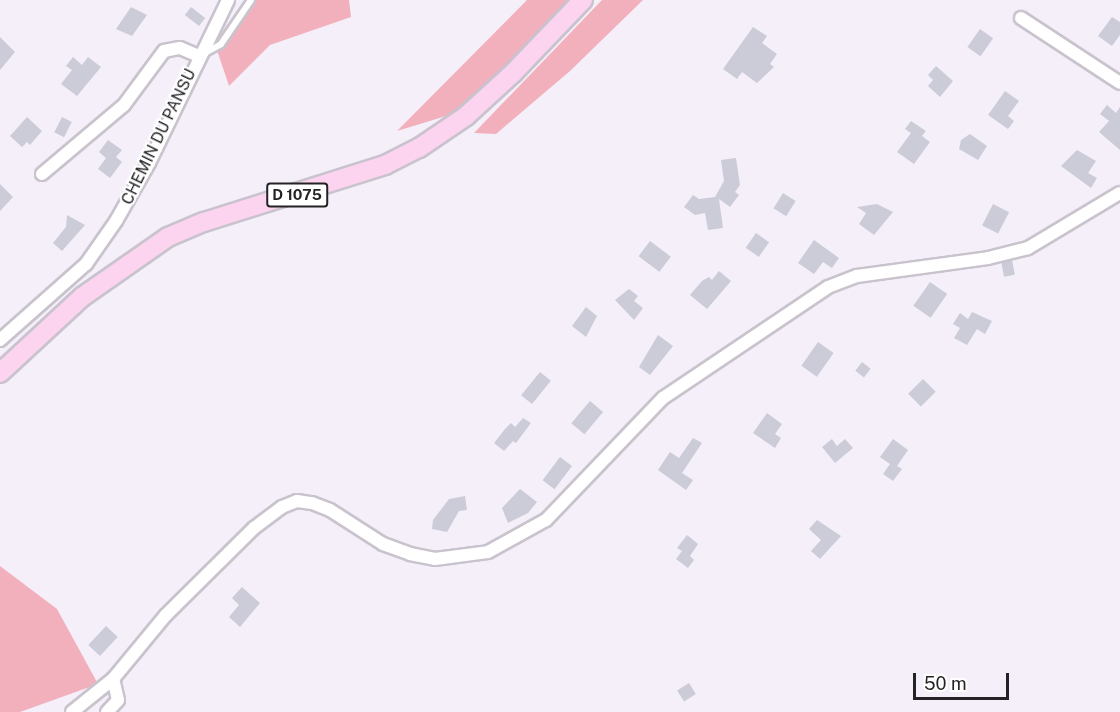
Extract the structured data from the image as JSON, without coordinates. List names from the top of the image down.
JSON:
{
  "streets": {
    "main road": ["D 1075"],
    "street": ["CHEMIN DU PANSU"]
  },
  "scale_bar": "50 m"
}
